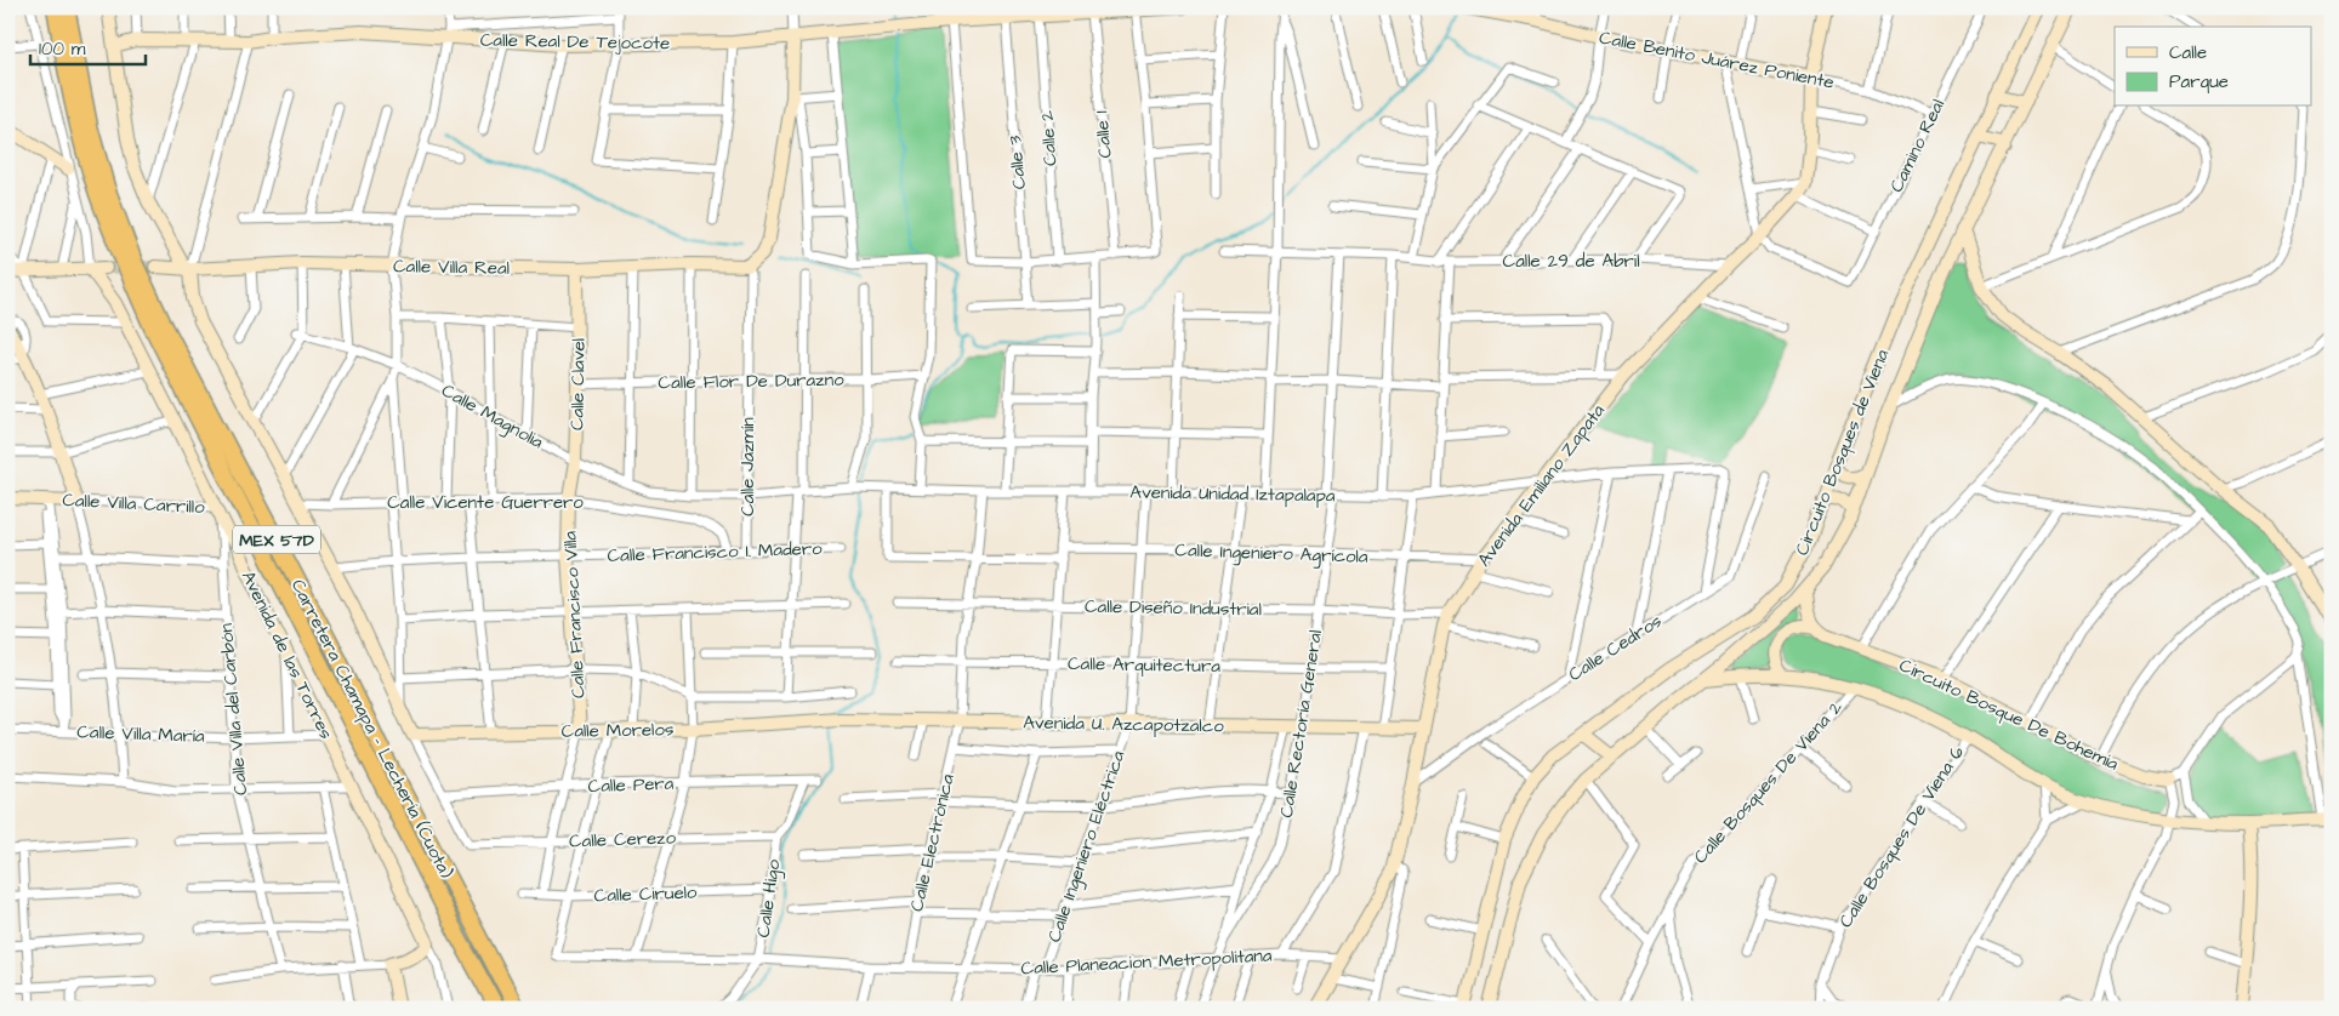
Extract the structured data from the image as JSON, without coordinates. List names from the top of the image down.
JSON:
{
  "streets": {
    "highway": ["MEX 57D", "Carretera Chamapa - Lechería (Cuota)"],
    "street": [
      "Calle Real De Tejocote",
      "Calle Benito Juárez Poniente",
      "Calle 1",
      "Calle 2",
      "Camino Real",
      "Calle 3",
      "Calle 29 de Abril",
      "Calle Villa Real",
      "Calle Flor De Durazno",
      "Calle Clavel",
      "Calle Magnolia",
      "Circuito Bosques de Viena",
      "Calle Jazmín",
      "Avenida Emiliano Zapata",
      "Avenida Unidad Iztapalapa",
      "Calle Vicente Guerrero",
      "Calle Villa Carrillo",
      "Calle Francisco I. Madero",
      "Calle Ingeniero Agrícola",
      "Calle Diseño Industrial",
      "Calle Francisco Villa",
      "Calle Cedros",
      "Avenida de las Torres",
      "Calle Arquitectura",
      "Calle Villa del Carbón",
      "Circuito Bosque De Bohemia",
      "Avenida U. Azcapotzalco",
      "Calle Rectoría General",
      "Calle Morelos",
      "Calle Villa María",
      "Calle Bosques De Viena 2",
      "Calle Pera",
      "Calle Bosques De Viena 6",
      "Calle Cerezo",
      "Calle Electrónica",
      "Calle Ingeniero Eléctrica",
      "Calle Ciruelo",
      "Calle Higo",
      "Calle Planeacion Metropolitana"
    ]
  },
  "crossings": [
    ["Calle Real De Tejocote", "Calle 1"],
    ["Calle Real De Tejocote", "Calle 2"],
    ["Calle Real De Tejocote", "Calle 3"],
    ["Calle Benito Juárez Poniente", "Camino Real"],
    ["Calle Benito Juárez Poniente", "Avenida Emiliano Zapata"],
    ["Camino Real", "Avenida Emiliano Zapata"],
    ["Calle 29 de Abril", "Avenida Emiliano Zapata"],
    ["Calle 29 de Abril", "Calle Rectoría General"],
    ["Calle Villa Real", "Calle Clavel"],
    ["Calle Villa Real", "Calle Jazmín"],
    ["Calle Flor De Durazno", "Calle Clavel"],
    ["Calle Flor De Durazno", "Calle Jazmín"],
    ["Calle Clavel", "Calle Magnolia"],
    ["Calle Clavel", "Calle Vicente Guerrero"],
    ["Calle Clavel", "Calle Francisco Villa"],
    ["Calle Jazmín", "Calle Francisco I. Madero"],
    ["Avenida Emiliano Zapata", "Avenida Unidad Iztapalapa"],
    ["Avenida Emiliano Zapata", "Calle Ingeniero Agrícola"],
    ["Avenida Emiliano Zapata", "Calle Diseño Industrial"],
    ["Avenida Emiliano Zapata", "Calle Cedros"],
    ["Avenida Emiliano Zapata", "Avenida U. Azcapotzalco"],
    ["Avenida Emiliano Zapata", "Calle Planeacion Metropolitana"],
    ["Avenida Unidad Iztapalapa", "Calle Cedros"],
    ["Avenida Unidad Iztapalapa", "Calle Rectoría General"],
    ["Avenida Unidad Iztapalapa", "Calle Electrónica"],
    ["Avenida Unidad Iztapalapa", "Calle Ingeniero Eléctrica"],
    ["Calle Vicente Guerrero", "Calle Francisco I. Madero"],
    ["Calle Vicente Guerrero", "Calle Francisco Villa"],
    ["Calle Villa Carrillo", "Avenida de las Torres"],
    ["Calle Villa Carrillo", "Calle Villa del Carbón"],
    ["Calle Francisco I. Madero", "Calle Francisco Villa"],
    ["Calle Ingeniero Agrícola", "Calle Rectoría General"],
    ["Calle Ingeniero Agrícola", "Calle Ingeniero Eléctrica"],
    ["Calle Diseño Industrial", "Calle Rectoría General"],
    ["Calle Diseño Industrial", "Calle Electrónica"],
    ["Calle Diseño Industrial", "Calle Ingeniero Eléctrica"],
    ["Calle Francisco Villa", "Calle Morelos"],
    ["Avenida de las Torres", "Calle Villa del Carbón"],
    ["Avenida de las Torres", "Calle Villa María"],
    ["Calle Arquitectura", "Calle Rectoría General"],
    ["Calle Arquitectura", "Calle Electrónica"],
    ["Calle Arquitectura", "Calle Ingeniero Eléctrica"],
    ["Calle Villa del Carbón", "Calle Villa María"],
    ["Avenida U. Azcapotzalco", "Calle Rectoría General"],
    ["Avenida U. Azcapotzalco", "Calle Morelos"],
    ["Avenida U. Azcapotzalco", "Calle Electrónica"],
    ["Avenida U. Azcapotzalco", "Calle Ingeniero Eléctrica"],
    ["Calle Pera", "Calle Cerezo"],
    ["Calle Pera", "Calle Higo"],
    ["Calle Cerezo", "Calle Higo"],
    ["Calle Electrónica", "Calle Planeacion Metropolitana"],
    ["Calle Ingeniero Eléctrica", "Calle Planeacion Metropolitana"],
    ["Calle Ciruelo", "Calle Higo"],
    ["Calle Ciruelo", "Calle Planeacion Metropolitana"],
    ["Calle Higo", "Calle Planeacion Metropolitana"]
  ],
  "legend": ["Calle", "Parque"],
  "scale_bar": "100 m"
}
